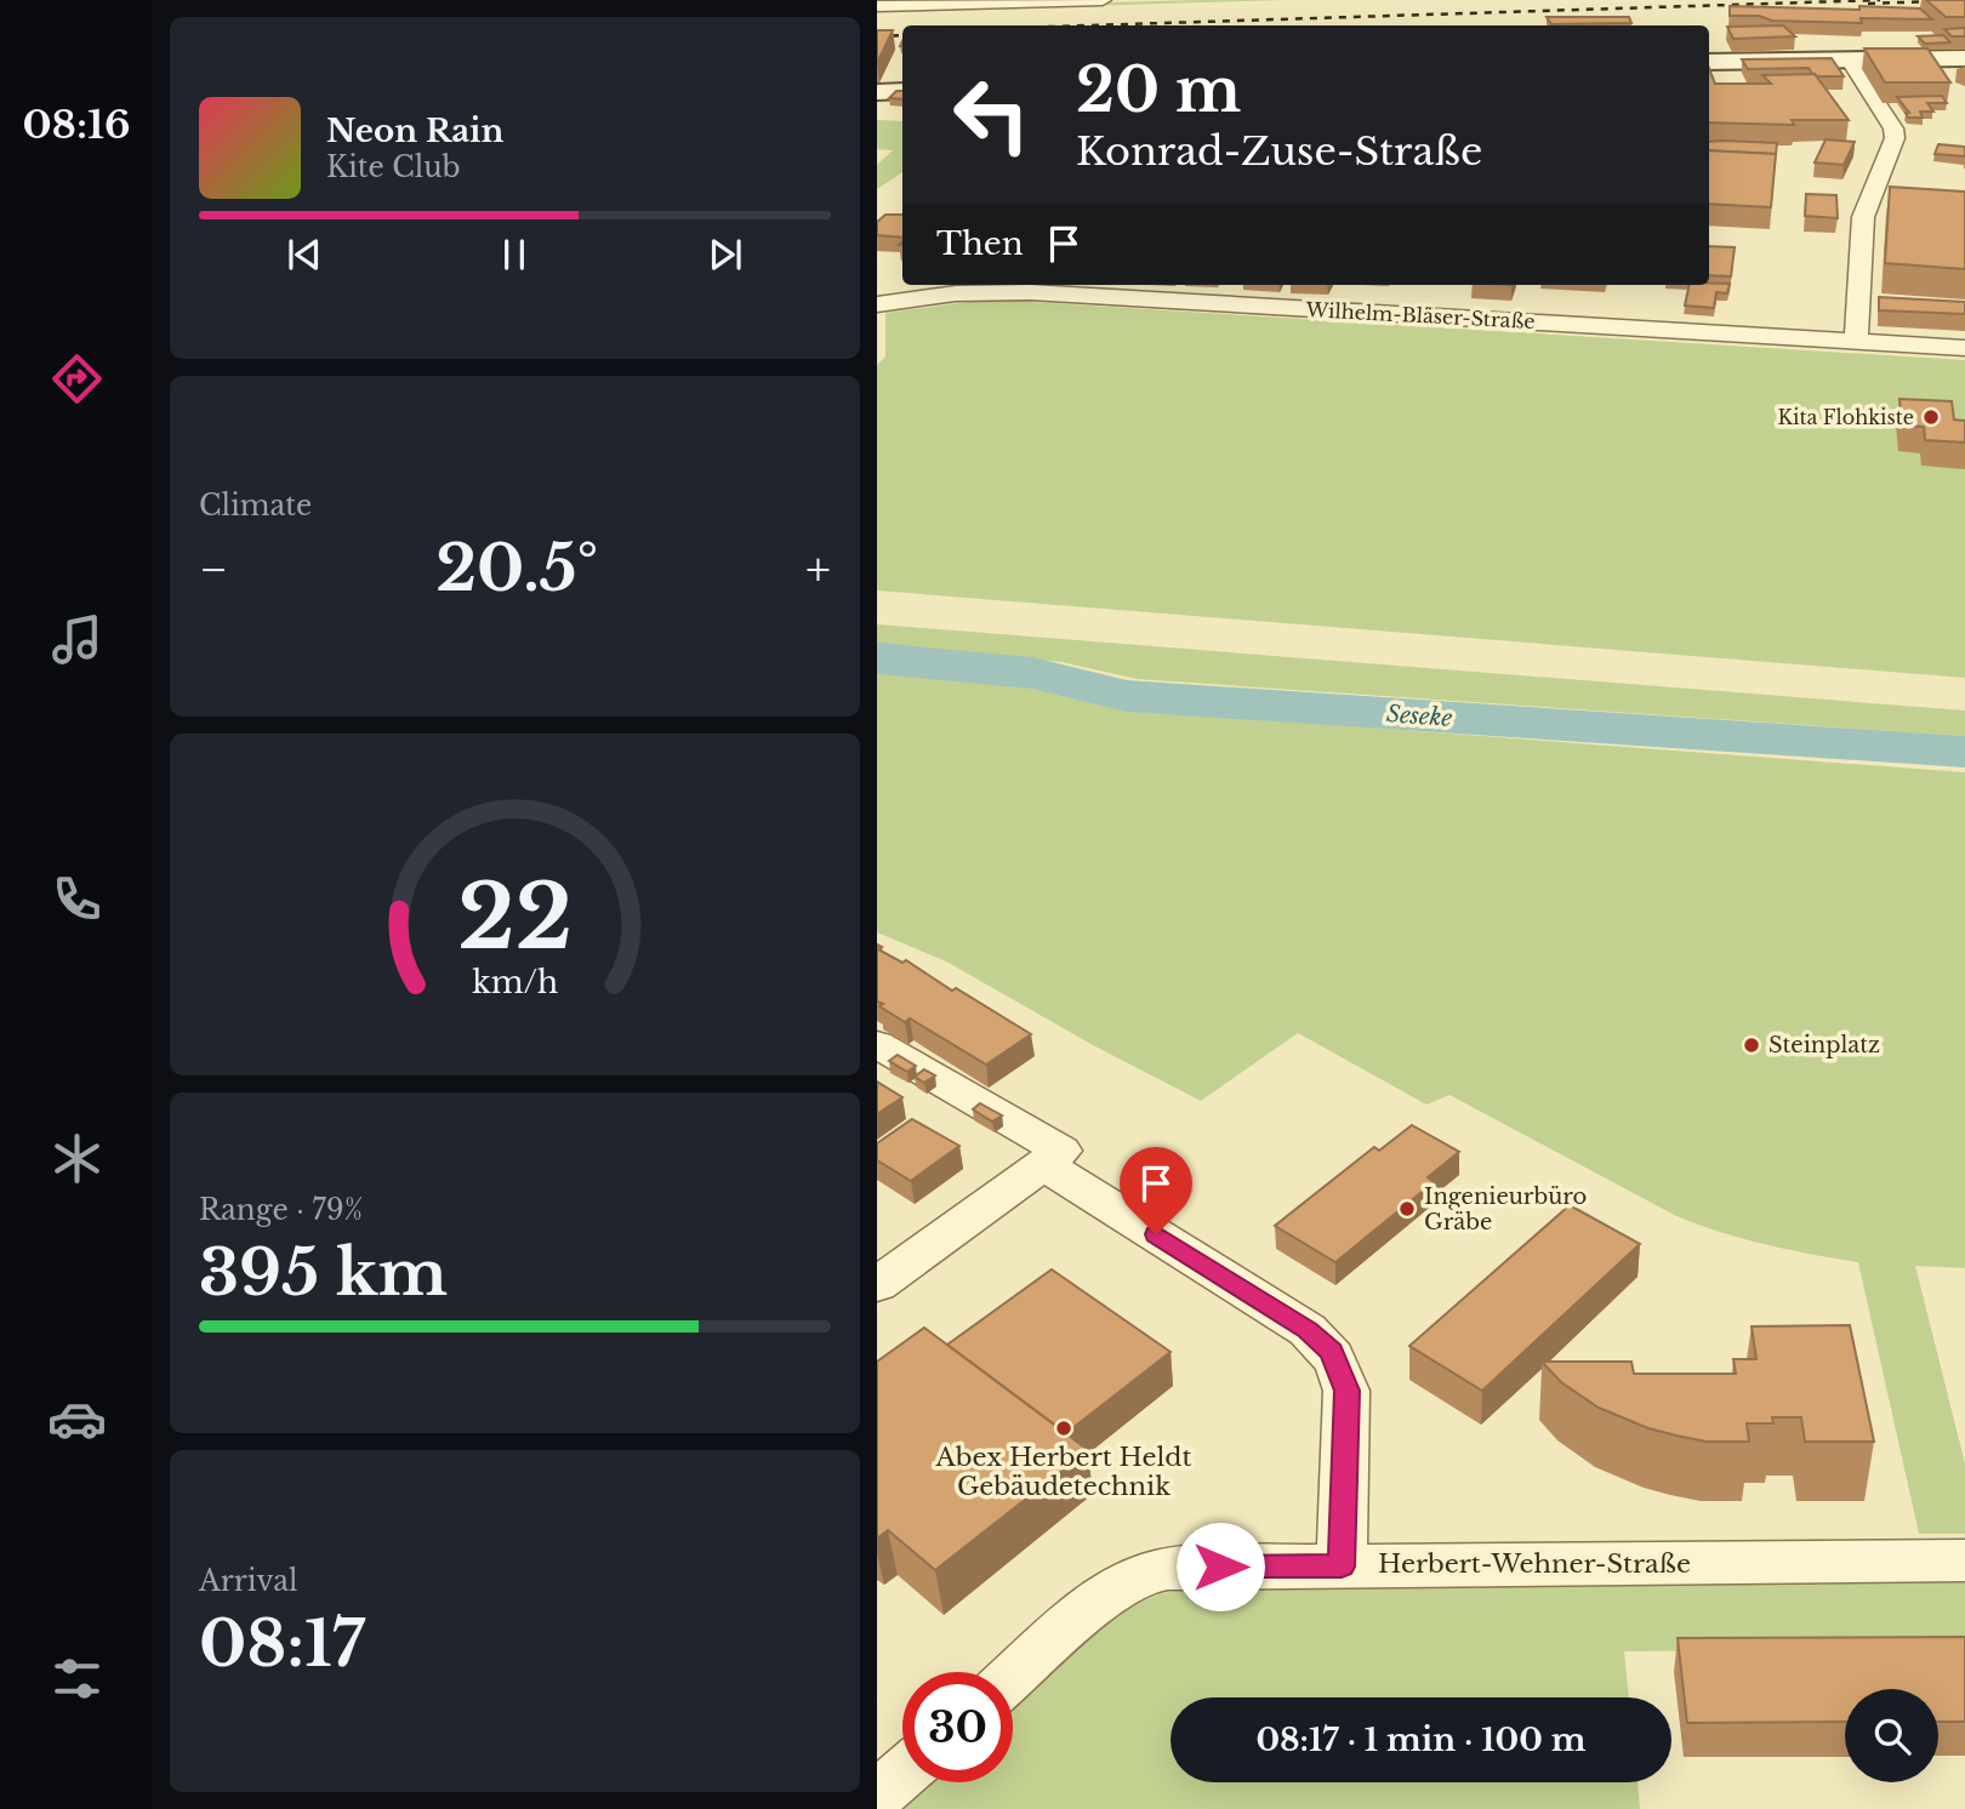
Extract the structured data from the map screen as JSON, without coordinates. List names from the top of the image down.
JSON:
{
  "streets": {
    "street": ["Wilhelm-Bläser-Straße", "Herbert-Wehner-Straße"]
  },
  "water": ["Seseke"],
  "places": [
    "Kita Flohkiste",
    "Steinplatz",
    "Ingenieurbüro Gräbe",
    "Abex Herbert Heldt Gebäudetechnik"
  ],
  "page": {
    "tabs": "08:16",
    "turn": ["20 m", "Konrad-Zuse-Straße"],
    "song": ["Neon Rain", "Kite Club"],
    "then": "Then",
    "tile": [
      "Climate",
      ["Range · 79%", "395 km"],
      ["Arrival", "08:17"]
    ],
    "heat": ["−", "20.5°", "+"],
    "limit": "30",
    "trip": "08:17 · 1 min · 100 m",
    "gauge": ["22", "km/h"]
  }
}
